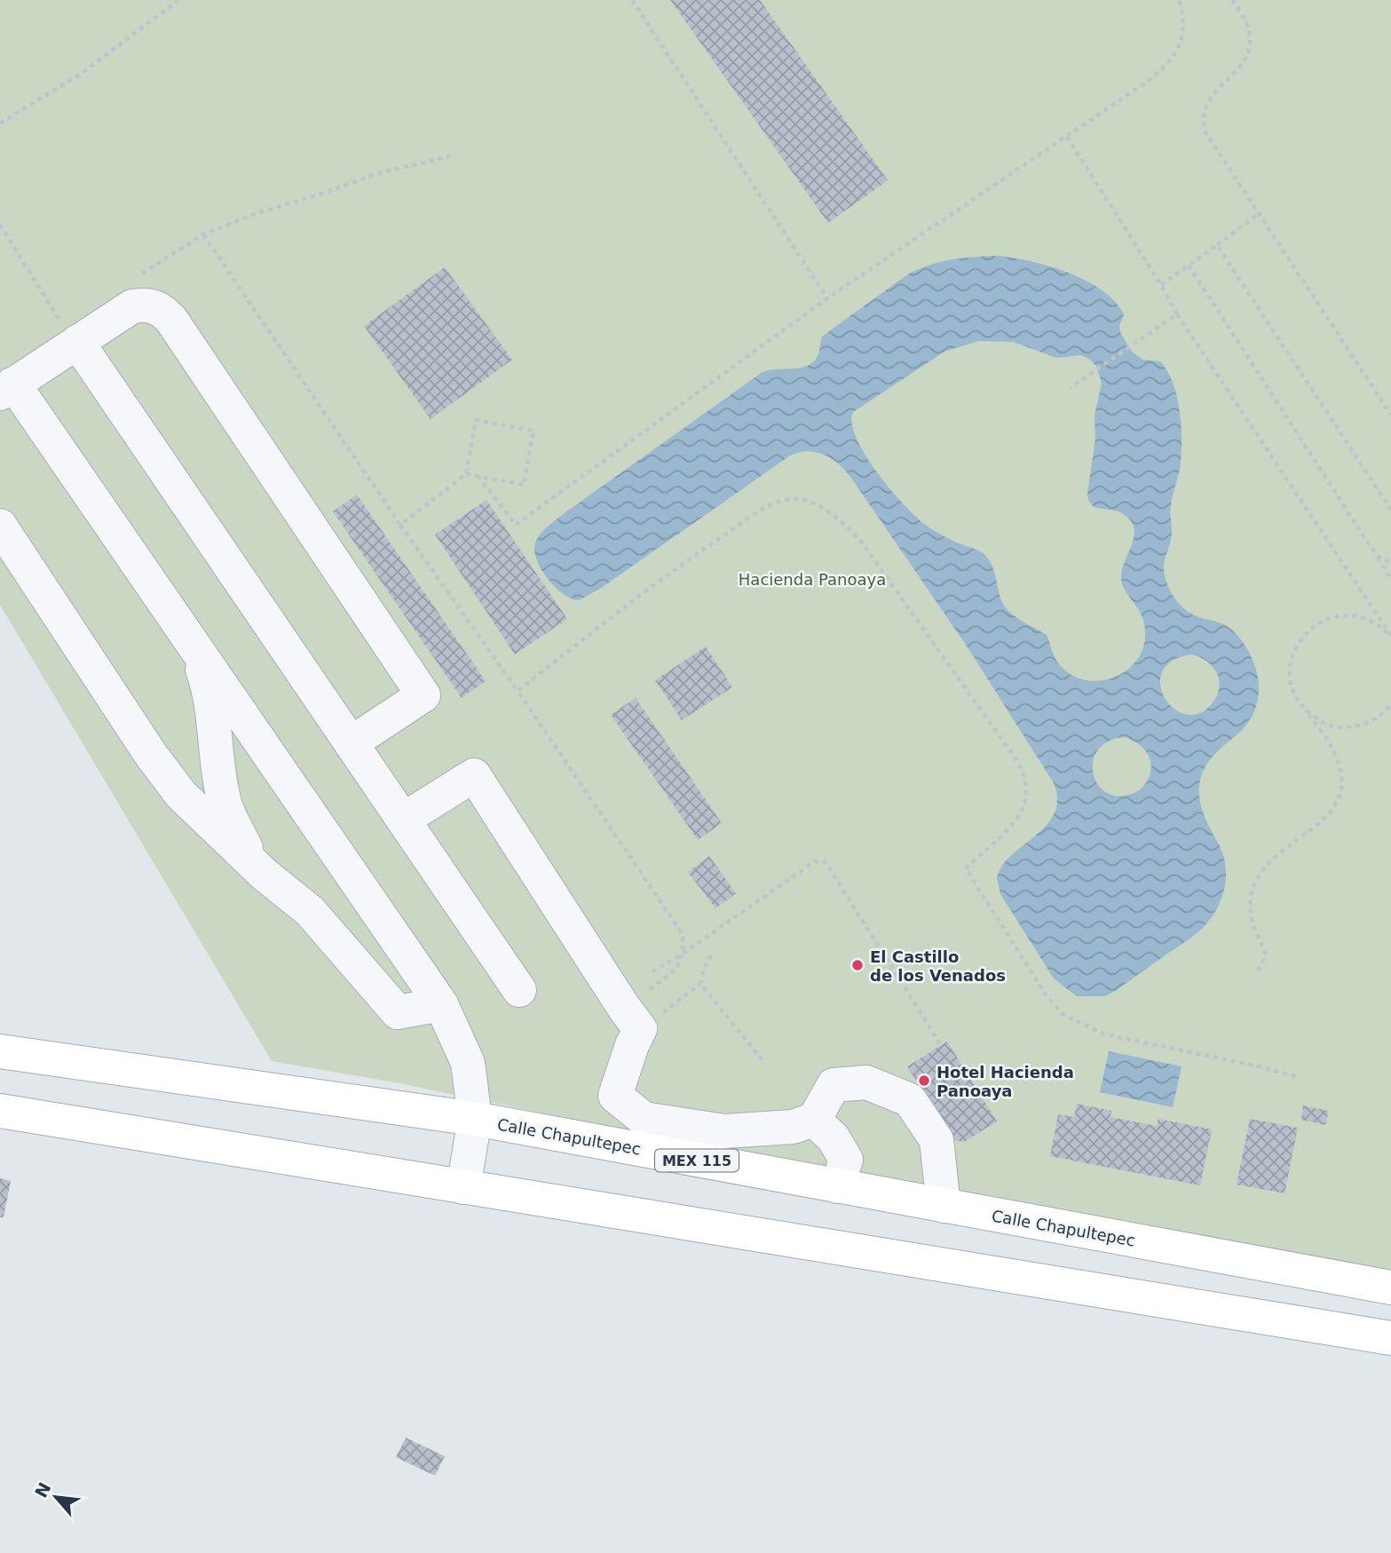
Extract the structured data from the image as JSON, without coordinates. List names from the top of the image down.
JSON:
{
  "streets": {
    "main road": ["Calle Chapultepec", "MEX 115"]
  },
  "parks": ["Hacienda Panoaya"],
  "places": ["El Castillo de los Venados", "Hotel Hacienda Panoaya"],
  "north": "top left"
}
